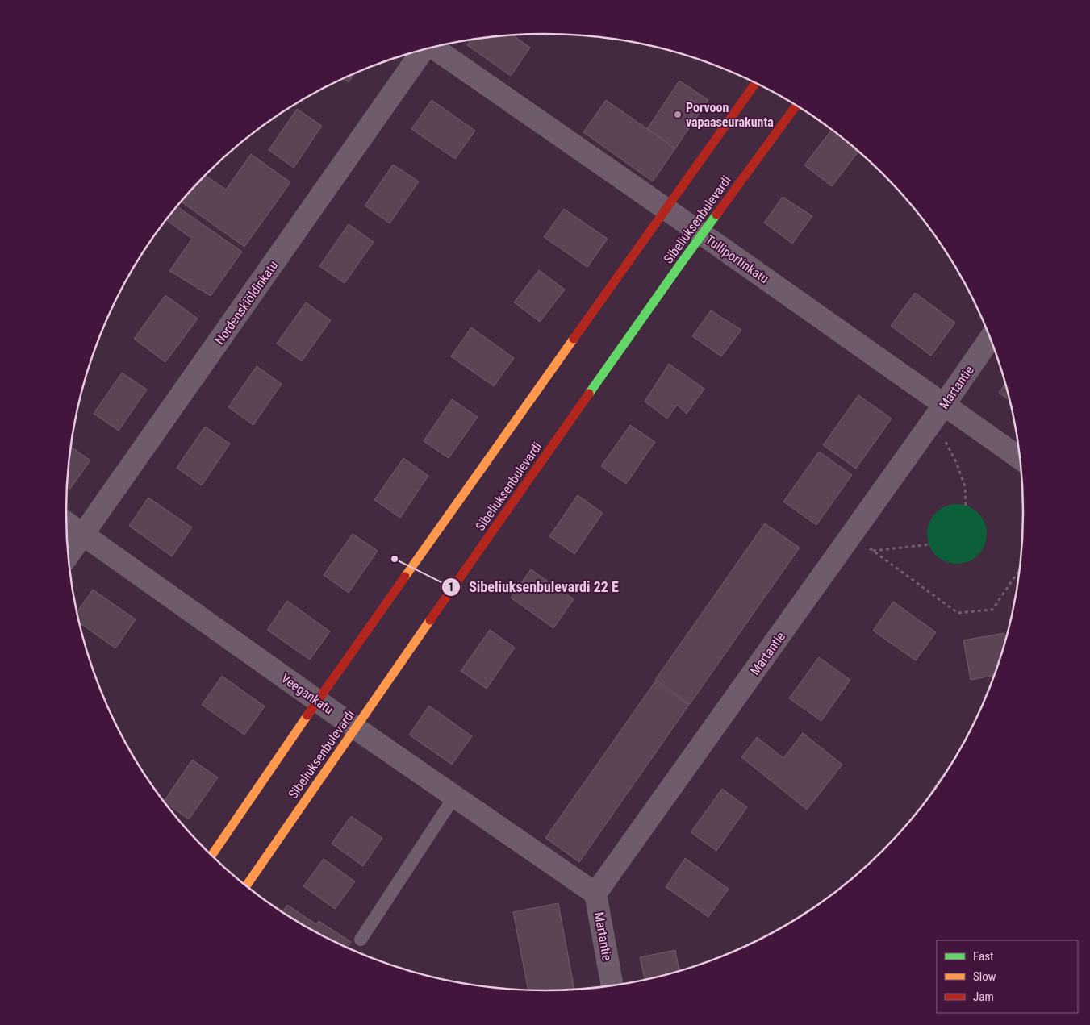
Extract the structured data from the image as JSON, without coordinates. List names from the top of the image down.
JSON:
{
  "streets": {
    "main road": ["Sibeliuksenbulevardi"],
    "street": [
      "Tulliportinkatu",
      "Nordenskiöldinkatu",
      "Martantie",
      "Veegankatu"
    ]
  },
  "crossings": [
    ["Sibeliuksenbulevardi", "Tulliportinkatu"],
    ["Sibeliuksenbulevardi", "Veegankatu"],
    ["Tulliportinkatu", "Martantie"],
    ["Nordenskiöldinkatu", "Veegankatu"],
    ["Martantie", "Veegankatu"]
  ],
  "places": ["Porvoon vapaaseurakunta", "Sibeliuksenbulevardi 22 E"],
  "legend": ["Fast", "Slow", "Jam"]
}
